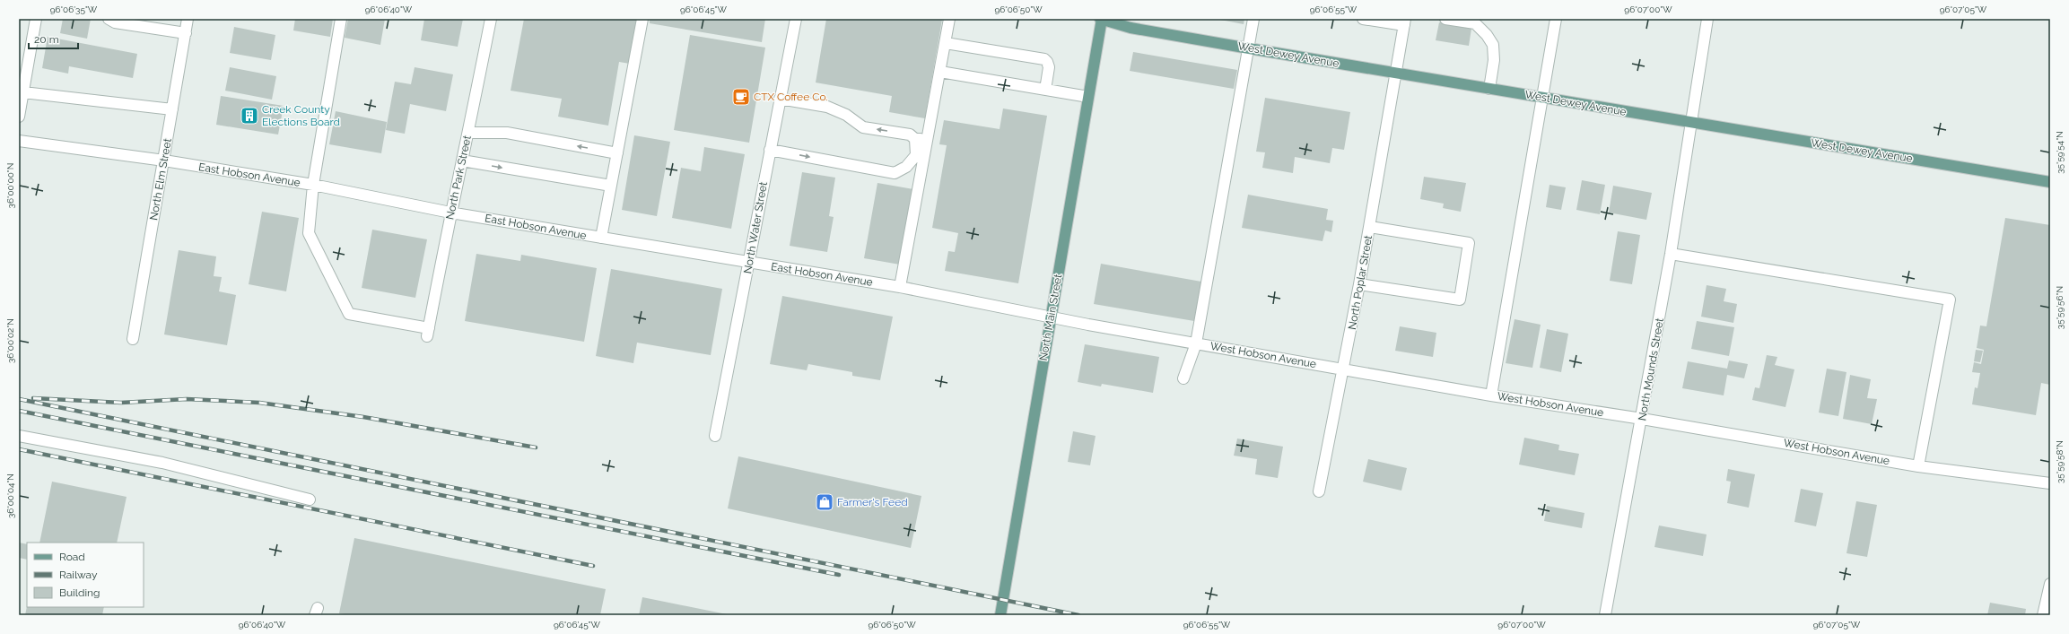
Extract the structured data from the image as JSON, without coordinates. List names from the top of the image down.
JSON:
{
  "streets": {
    "main road": ["West Dewey Avenue", "North Main Street"],
    "street": [
      "East Hobson Avenue",
      "North Park Street",
      "North Elm Street",
      "North Water Street",
      "North Poplar Street",
      "West Hobson Avenue",
      "North Mounds Street"
    ]
  },
  "crossings": [
    ["West Dewey Avenue", "North Poplar Street"],
    ["West Dewey Avenue", "North Main Street"],
    ["West Dewey Avenue", "North Mounds Street"],
    ["East Hobson Avenue", "North Park Street"],
    ["East Hobson Avenue", "North Elm Street"],
    ["East Hobson Avenue", "North Water Street"],
    ["East Hobson Avenue", "North Main Street"],
    ["East Hobson Avenue", "West Hobson Avenue"],
    ["North Poplar Street", "West Hobson Avenue"],
    ["North Main Street", "West Hobson Avenue"],
    ["West Hobson Avenue", "North Mounds Street"]
  ],
  "places": {
    "cafe": ["CTX Coffee Co."],
    "building": ["Creek County Elections Board"],
    "shop": ["Farmer's Feed"]
  },
  "legend": ["Road", "Railway", "Building"],
  "scale_bar": "20 m",
  "coordinates": [
    "96°06'35\"W",
    "96°06'40\"W",
    "96°06'45\"W",
    "96°06'50\"W",
    "96°06'55\"W",
    "96°07'00\"W",
    "96°07'05\"W",
    "35°59'54\"N",
    "36°00'00\"N",
    "35°59'56\"N",
    "36°00'02\"N",
    "35°59'58\"N",
    "36°00'04\"N"
  ]
}
